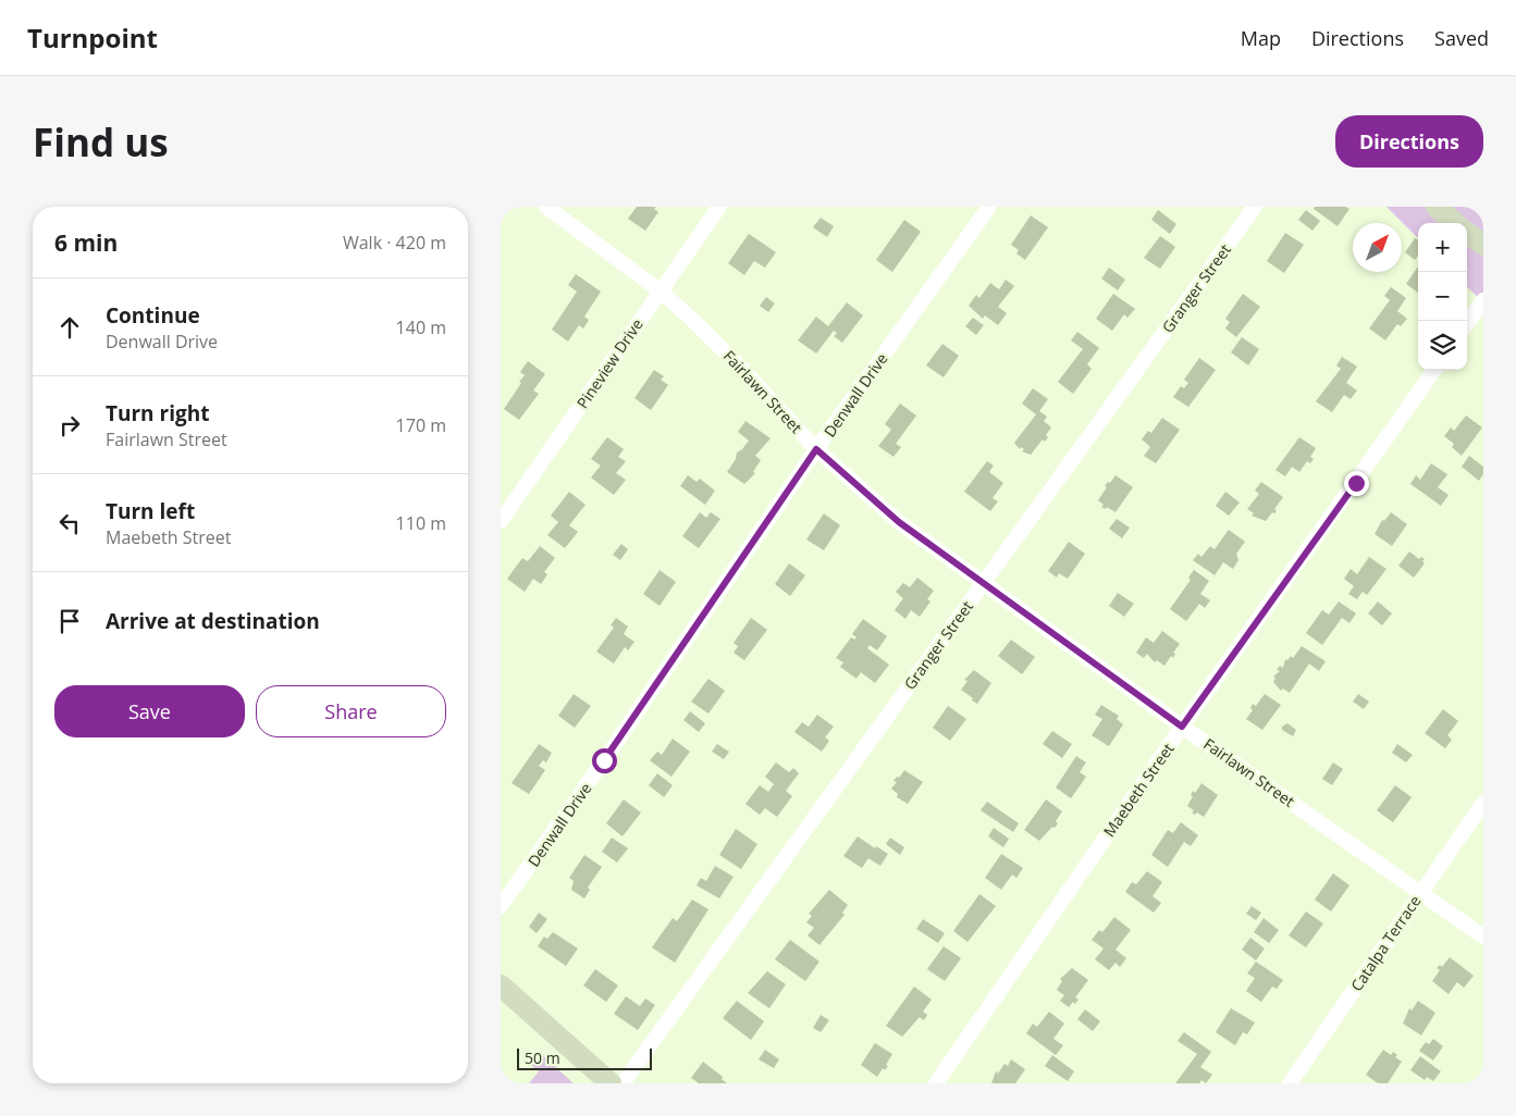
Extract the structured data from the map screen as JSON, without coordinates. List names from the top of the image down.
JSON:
{
  "streets": {
    "street": [
      "Granger Street",
      "Pineview Drive",
      "Fairlawn Street",
      "Denwall Drive",
      "Maebeth Street",
      "Catalpa Terrace"
    ]
  },
  "crossings": [
    ["Granger Street", "Fairlawn Street"],
    ["Pineview Drive", "Fairlawn Street"],
    ["Fairlawn Street", "Denwall Drive"],
    ["Fairlawn Street", "Maebeth Street"],
    ["Fairlawn Street", "Catalpa Terrace"]
  ],
  "scale_bar": "50 m",
  "north": "top right",
  "page": {
    "header": "Turnpoint",
    "nav": ["Map", "Directions", "Saved"],
    "buttons": [
      "Directions",
      ["Save", "Share"]
    ],
    "title": "Find us",
    "heading": ["6 min", "Walk · 420 m"],
    "map_buttons": ["+", "−"],
    "list": [
      ["Continue", "Denwall Drive", "140 m"],
      ["Turn right", "Fairlawn Street", "170 m"],
      ["Turn left", "Maebeth Street", "110 m"],
      "Arrive at destination"
    ],
    "scale": "50 m"
  }
}
